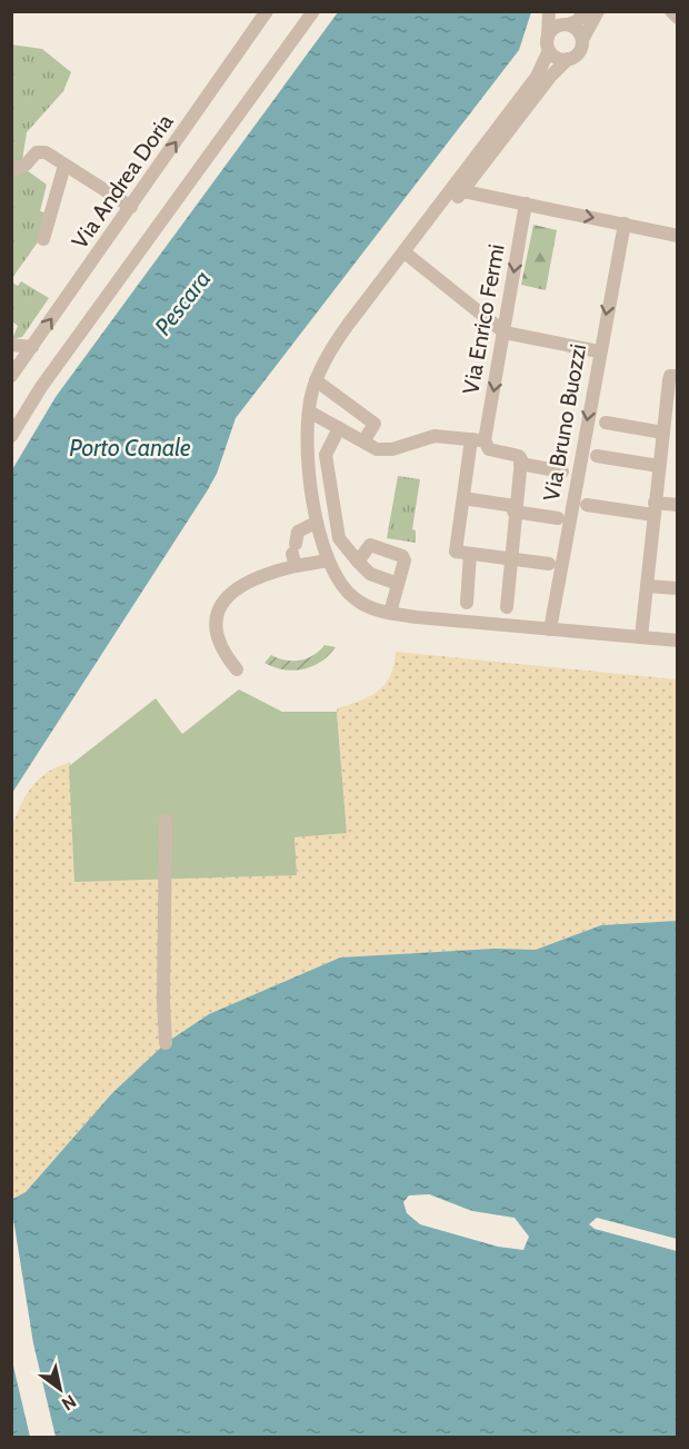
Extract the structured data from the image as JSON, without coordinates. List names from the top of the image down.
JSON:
{
  "streets": {
    "street": ["Via Andrea Doria", "Via Enrico Fermi", "Via Bruno Buozzi"]
  },
  "crossings": [
    ["Via Enrico Fermi", "Via Bruno Buozzi"]
  ],
  "one_way": ["Via Enrico Fermi"],
  "water": ["Pescara", "Porto Canale"],
  "north": "bottom right"
}
